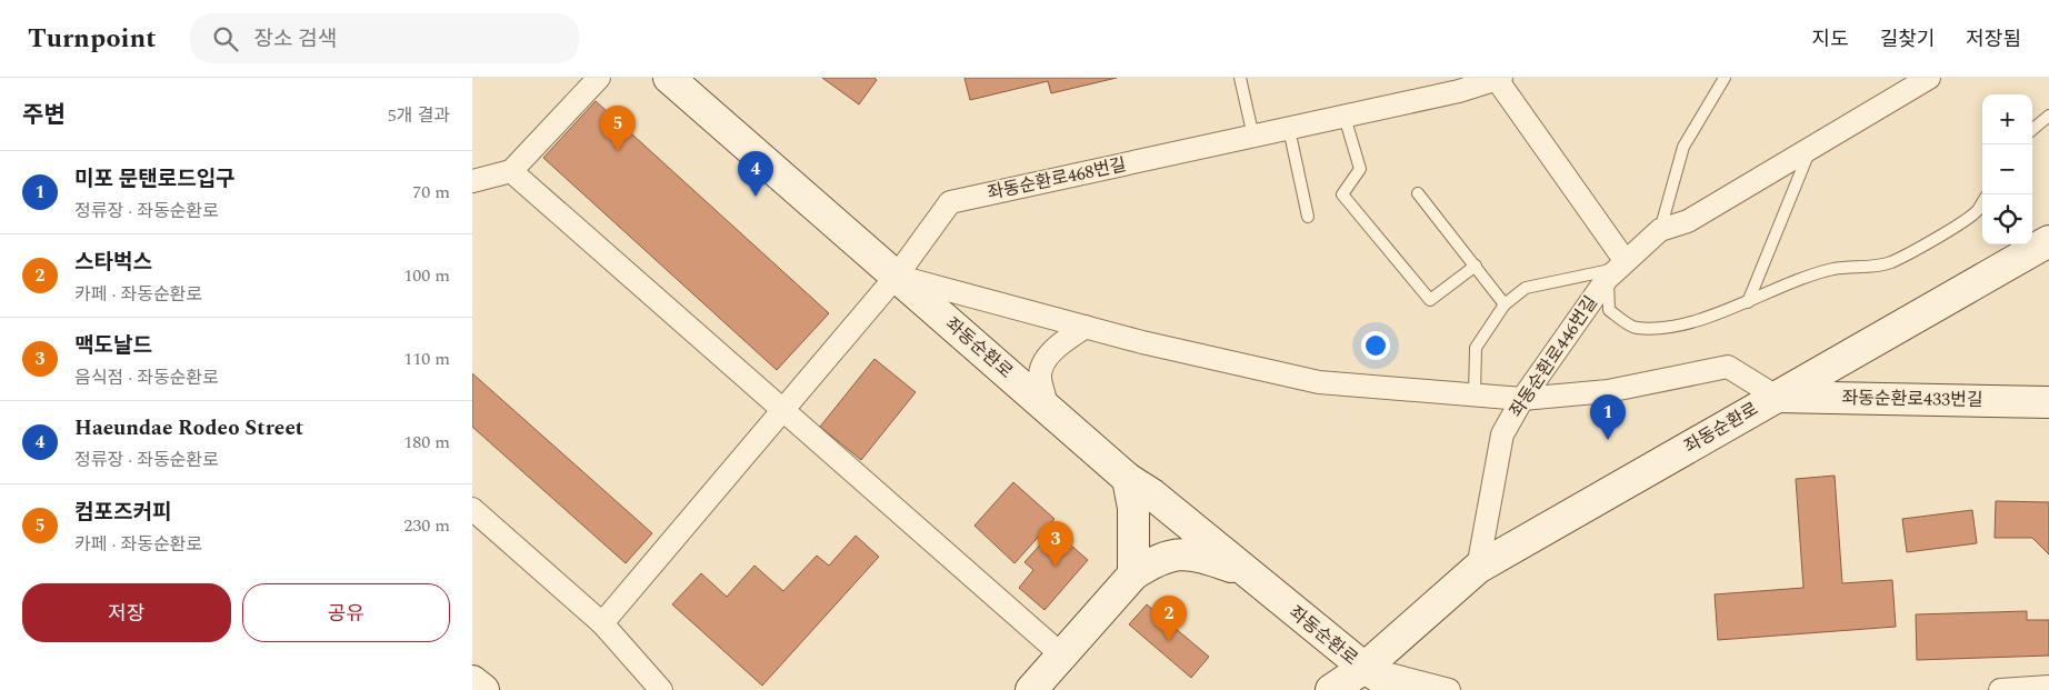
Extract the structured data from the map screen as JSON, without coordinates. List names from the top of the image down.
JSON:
{
  "streets": {
    "main road": ["좌동순환로", "좌동순환로433번길"],
    "street": ["좌동순환로468번길", "좌동순환로446번길"]
  },
  "crossings": [
    ["좌동순환로468번길", "좌동순환로"],
    ["좌동순환로", "좌동순환로446번길"],
    ["좌동순환로", "좌동순환로433번길"]
  ],
  "page": {
    "header": "Turnpoint",
    "search": "장소 검색",
    "nav": ["지도", "길찾기", "저장됨"],
    "heading": ["주변", "5개 결과"],
    "map_buttons": ["+", "−"],
    "pins": [
      "5",
      "4",
      "1",
      "3",
      "2"
    ],
    "list": [
      {
        "mark": "1",
        "name": "미포 문탠로드입구",
        "note": "정류장 · 좌동순환로",
        "value": "70 m"
      },
      {
        "mark": "2",
        "name": "스타벅스",
        "note": "카페 · 좌동순환로",
        "value": "100 m"
      },
      {
        "mark": "3",
        "name": "맥도날드",
        "note": "음식점 · 좌동순환로",
        "value": "110 m"
      },
      {
        "mark": "4",
        "name": "Haeundae Rodeo Street",
        "note": "정류장 · 좌동순환로",
        "value": "180 m"
      },
      {
        "mark": "5",
        "name": "컴포즈커피",
        "note": "카페 · 좌동순환로",
        "value": "230 m"
      }
    ],
    "buttons": ["저장", "공유"]
  }
}
